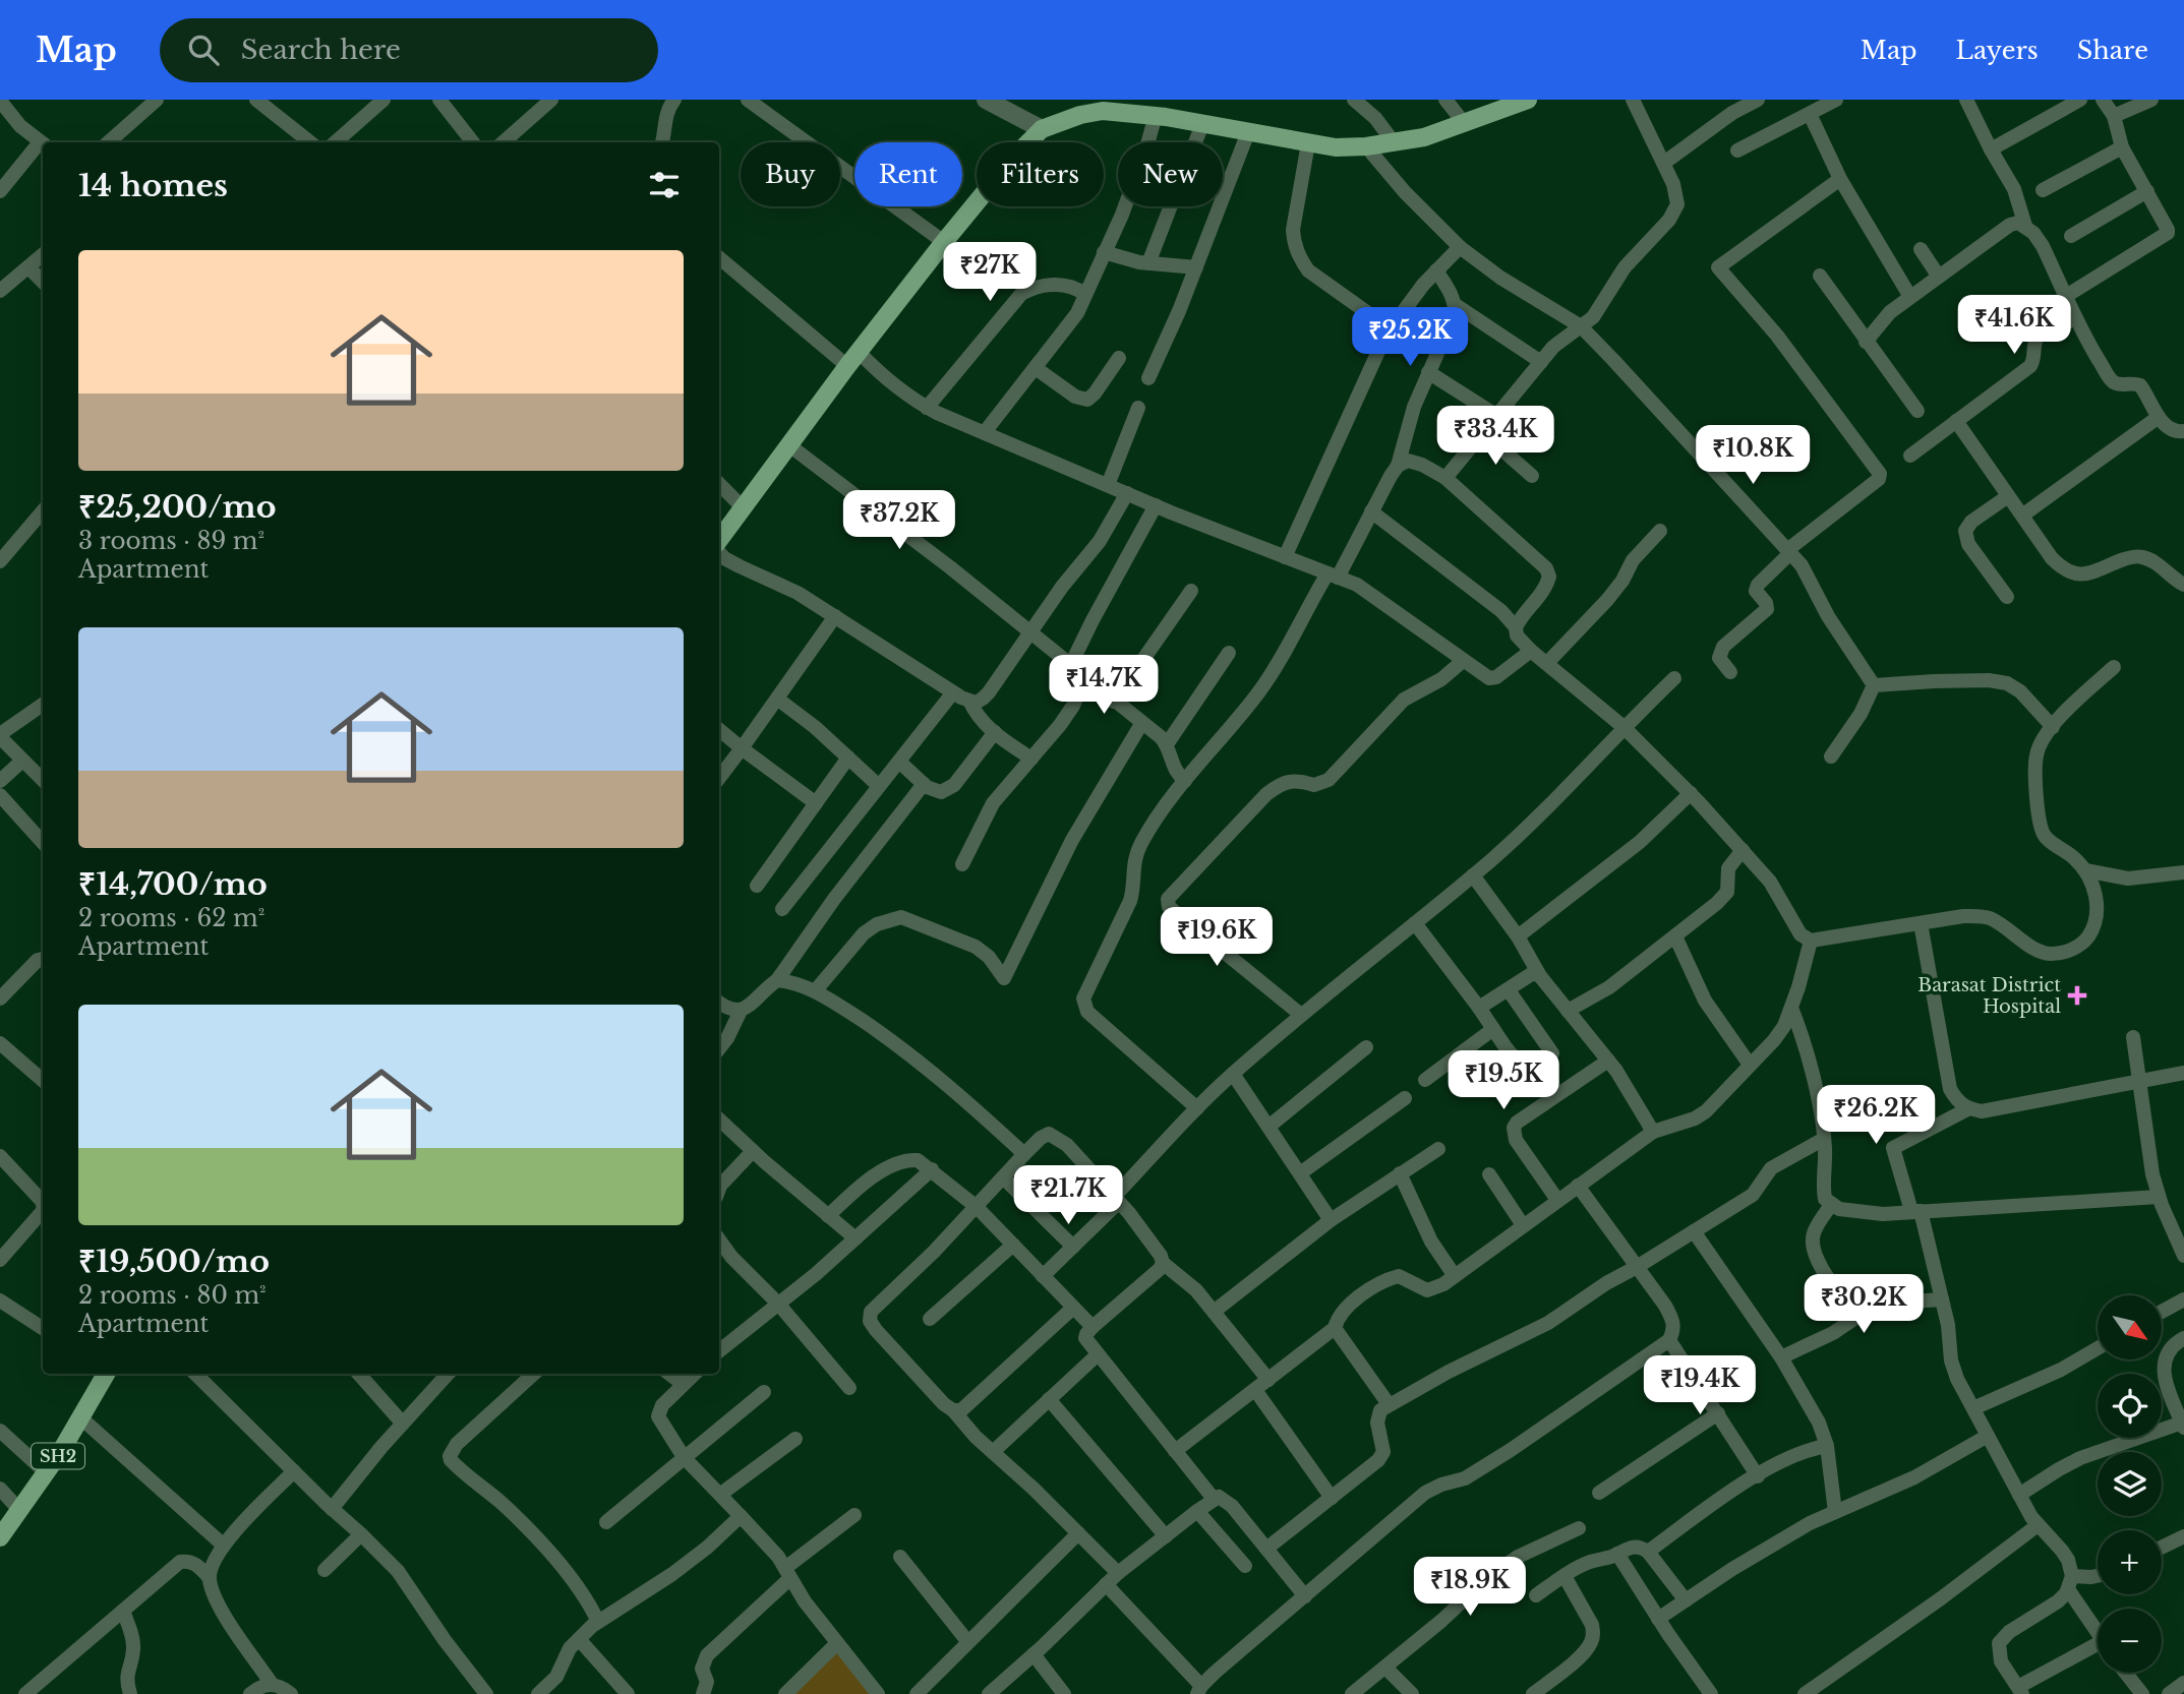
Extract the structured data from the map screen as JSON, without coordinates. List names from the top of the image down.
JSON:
{
  "streets": {
    "main road": ["SH2"]
  },
  "places": {
    "health": ["Barasat District Hospital"]
  },
  "north": "bottom right",
  "page": {
    "header": "Map",
    "search": "Search here",
    "nav": ["Map", "Layers", "Share"],
    "chip": [
      "Buy",
      "Rent",
      "Filters",
      "New"
    ],
    "heading": "14 homes",
    "list": [
      {
        "name": "₹25,200/mo",
        "note": "3 rooms · 89 m² · Apartment"
      },
      {
        "name": "₹14,700/mo",
        "note": "2 rooms · 62 m² · Apartment"
      },
      {
        "name": "₹19,500/mo",
        "note": "2 rooms · 80 m² · Apartment"
      }
    ],
    "price": [
      "₹27K",
      "₹41.6K",
      "₹25.2K",
      "₹33.4K",
      "₹10.8K",
      "₹37.2K",
      "₹14.7K",
      "₹19.6K",
      "₹19.5K",
      "₹26.2K",
      "₹21.7K",
      "₹30.2K",
      "₹19.4K",
      "₹18.9K"
    ],
    "map_buttons": ["+", "−"]
  }
}
